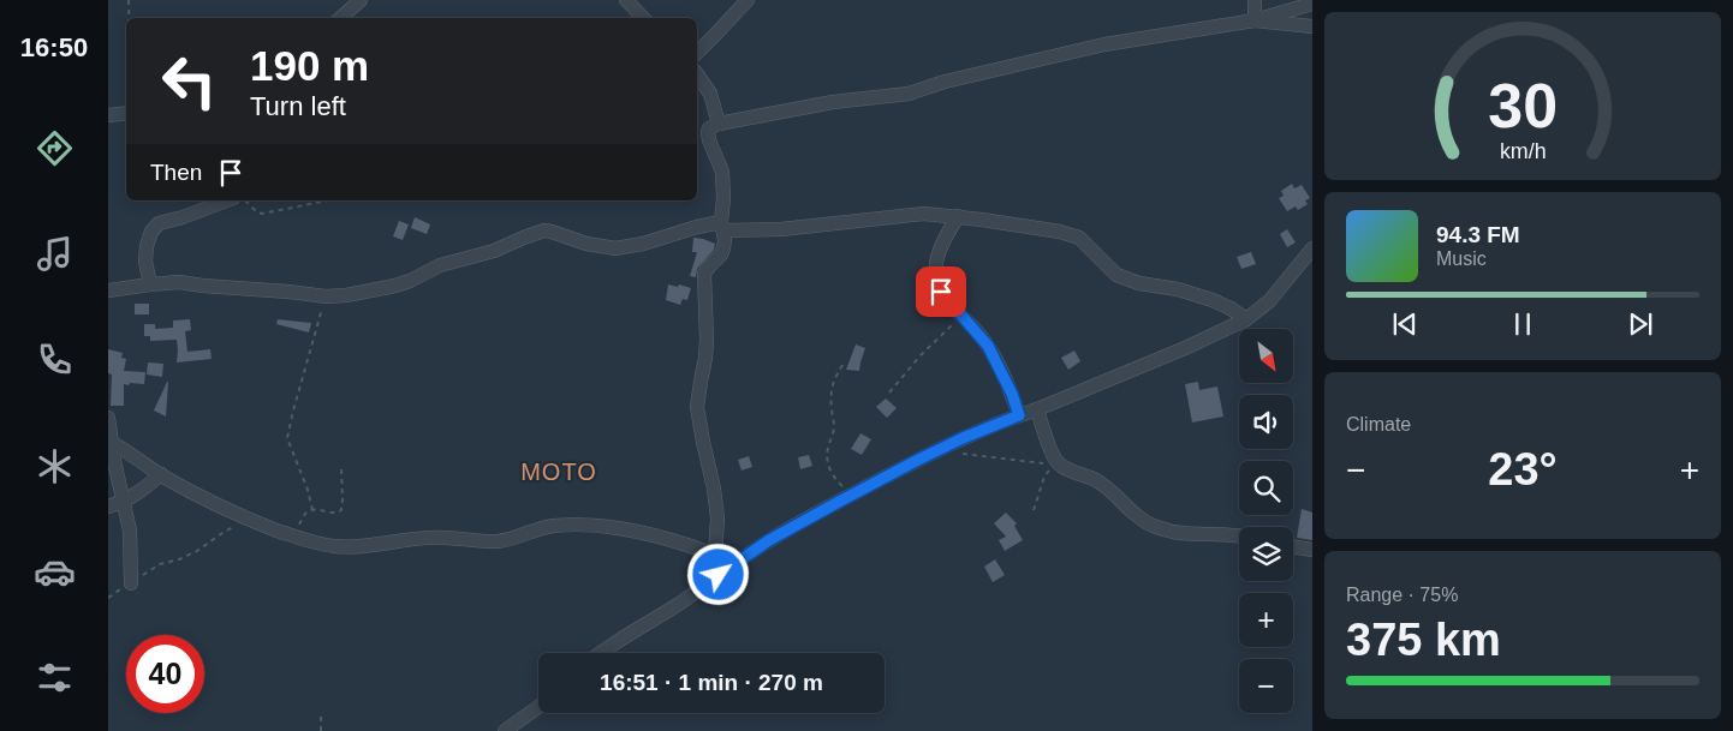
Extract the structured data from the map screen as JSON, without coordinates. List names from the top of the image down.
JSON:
{
  "districts": ["MOTO"],
  "north": "bottom right",
  "page": {
    "tabs": "16:50",
    "turn": ["190 m", "Turn left"],
    "then": "Then",
    "song": ["94.3 FM", "Music"],
    "map_buttons": ["+", "−"],
    "tile": [
      "Climate",
      ["Range · 75%", "375 km"]
    ],
    "heat": ["−", "23°", "+"],
    "limit": "40",
    "trip": "16:51 · 1 min · 270 m",
    "gauge": ["30", "km/h"]
  }
}
